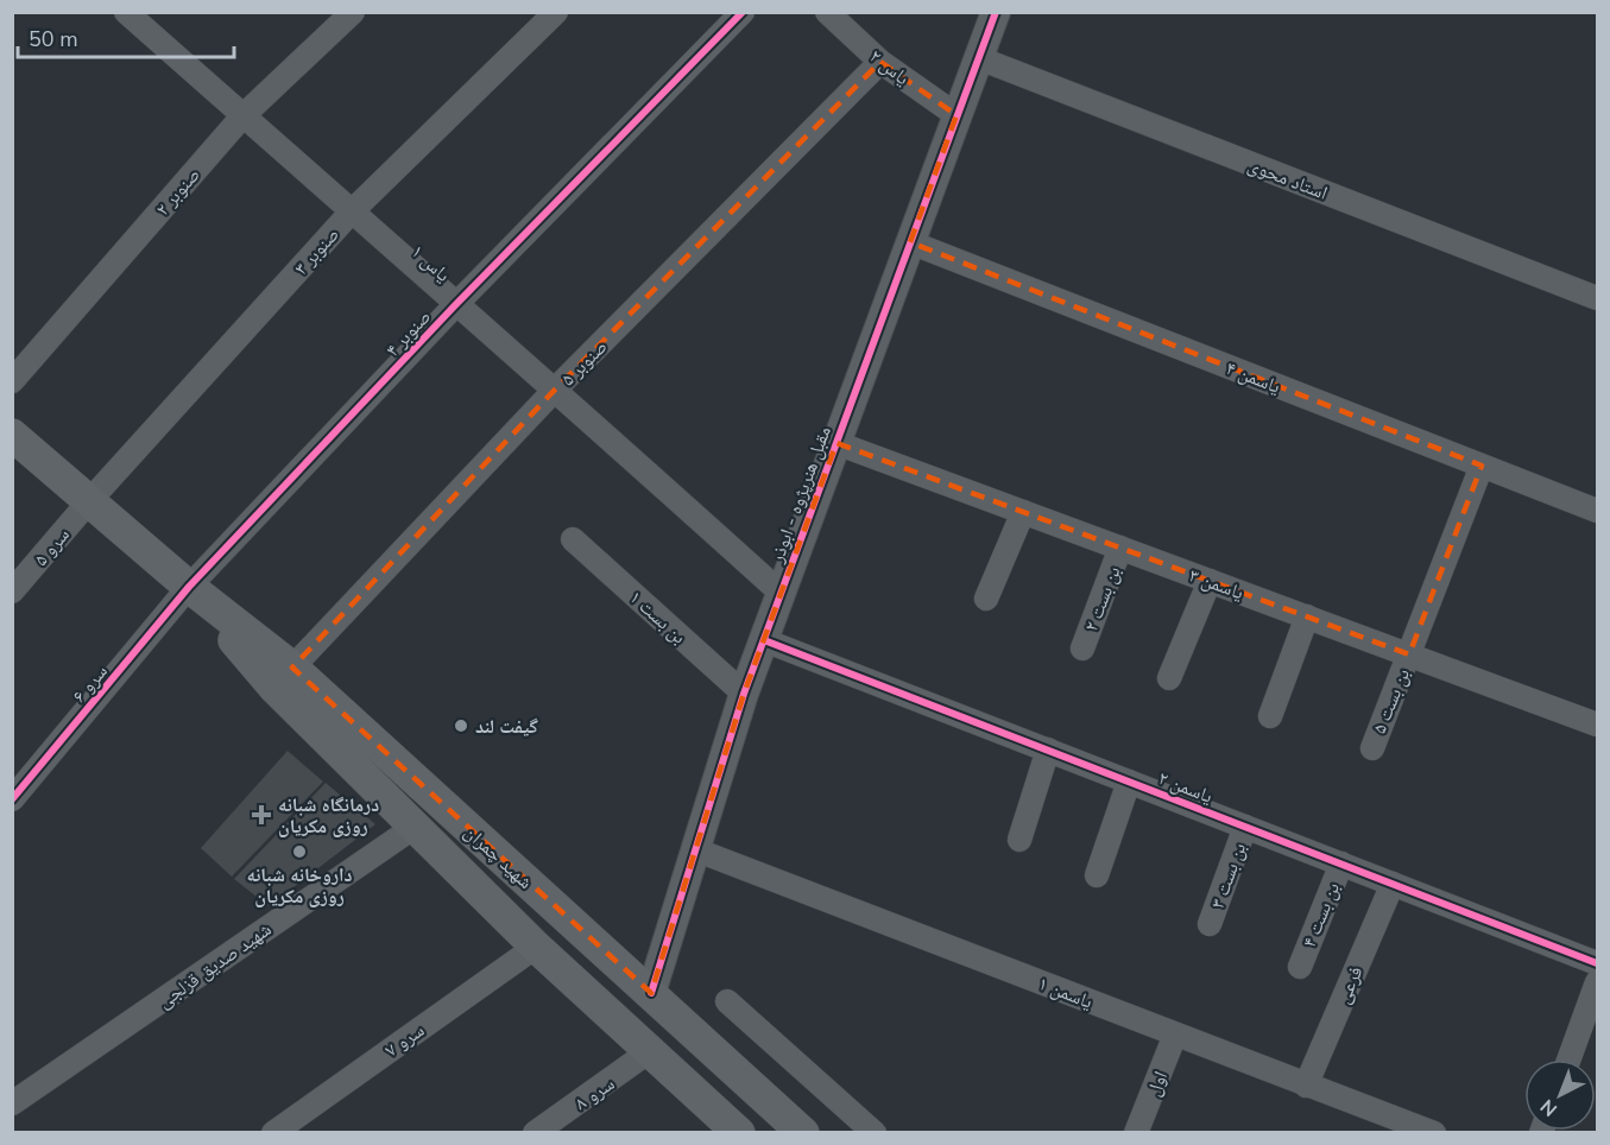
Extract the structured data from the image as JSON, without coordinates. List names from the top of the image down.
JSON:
{
  "streets": {
    "main road": ["شهید چمران"],
    "street": [
      "یاس ۲",
      "استاد محوی",
      "صنوبر ۲",
      "صنوبر ۳",
      "یاس ۱",
      "صنوبر ۴",
      "صنوبر ۵",
      "یاسمن ۴",
      "مقبل هنرپژوه - ابوذر",
      "سرو ۵",
      "یاسمن ۳",
      "بن بست ۲",
      "بن بست ۱",
      "سرو ۶",
      "بن بست ۵",
      "یاسمن ۲",
      "بن بست ۳",
      "بن بست ۴",
      "شهید صدیق قزلجی",
      "فرعی",
      "یاسمن ۱",
      "سرو ۷",
      "اول",
      "سرو ۸"
    ]
  },
  "crossings": [
    ["یاس ۲", "صنوبر ۵"],
    ["یاس ۲", "مقبل هنرپژوه - ابوذر"],
    ["استاد محوی", "مقبل هنرپژوه - ابوذر"],
    ["صنوبر ۲", "یاس ۱"],
    ["صنوبر ۳", "یاس ۱"],
    ["صنوبر ۳", "سرو ۵"],
    ["صنوبر ۳", "شهید چمران"],
    ["یاس ۱", "صنوبر ۴"],
    ["یاس ۱", "صنوبر ۵"],
    ["یاس ۱", "مقبل هنرپژوه - ابوذر"],
    ["صنوبر ۴", "سرو ۶"],
    ["صنوبر ۴", "شهید چمران"],
    ["صنوبر ۵", "شهید چمران"],
    ["یاسمن ۴", "مقبل هنرپژوه - ابوذر"],
    ["مقبل هنرپژوه - ابوذر", "یاسمن ۳"],
    ["مقبل هنرپژوه - ابوذر", "بن بست ۱"],
    ["مقبل هنرپژوه - ابوذر", "یاسمن ۲"],
    ["مقبل هنرپژوه - ابوذر", "شهید چمران"],
    ["مقبل هنرپژوه - ابوذر", "یاسمن ۱"],
    ["سرو ۵", "شهید چمران"],
    ["یاسمن ۳", "بن بست ۲"],
    ["یاسمن ۳", "بن بست ۵"],
    ["سرو ۶", "شهید چمران"],
    ["یاسمن ۲", "بن بست ۳"],
    ["یاسمن ۲", "بن بست ۴"],
    ["یاسمن ۲", "فرعی"],
    ["شهید چمران", "شهید صدیق قزلجی"],
    ["شهید چمران", "سرو ۷"],
    ["شهید چمران", "سرو ۸"],
    ["فرعی", "یاسمن ۱"],
    ["یاسمن ۱", "اول"]
  ],
  "places": {
    "other": ["گیفت لند", "داروخانه شبانه روزی مکریان"],
    "health": ["درمانگاه شبانه روزی مکریان"]
  },
  "scale_bar": "50 m",
  "north": "bottom left"
}
